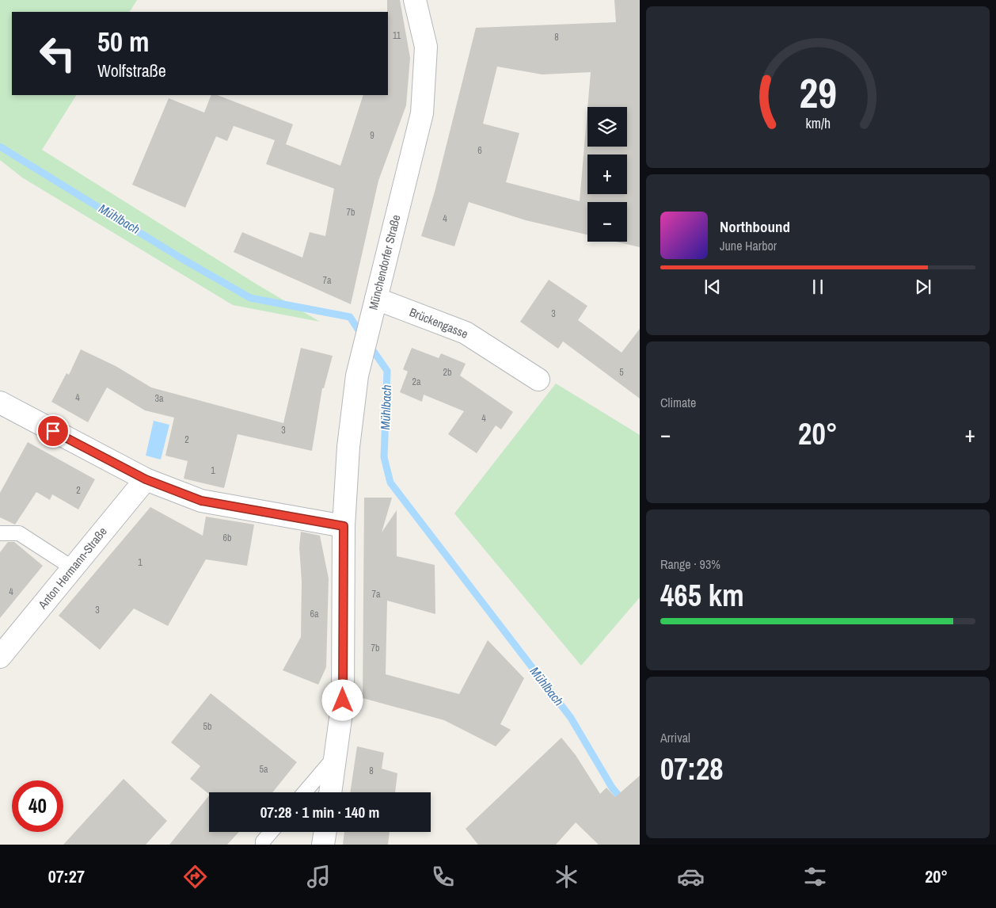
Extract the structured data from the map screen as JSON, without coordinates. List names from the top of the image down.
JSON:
{
  "streets": {
    "street": ["Münchendorfer Straße", "Brückengasse", "Anton Hermann-Straße"]
  },
  "crossings": [
    ["Münchendorfer Straße", "Brückengasse"]
  ],
  "water": ["Mühlbach"],
  "house_numbers": [
    "11",
    "8",
    "9",
    "6",
    "7b",
    "4",
    "7a",
    "3",
    "2b",
    "5",
    "2a",
    "4",
    "3a",
    "4",
    "3",
    "2",
    "1",
    "2",
    "6b",
    "1",
    "4",
    "7a",
    "3",
    "6a",
    "7b",
    "5b",
    "5a",
    "8"
  ],
  "page": {
    "turn": ["50 m", "Wolfstraße"],
    "map_buttons": ["+", "−"],
    "song": ["Northbound", "June Harbor"],
    "tile": [
      "Climate",
      ["Range · 93%", "465 km"],
      ["Arrival", "07:28"]
    ],
    "heat": ["−", "20°", "+"],
    "limit": "40",
    "trip": "07:28 · 1 min · 140 m",
    "tabs": ["07:27", "20°"],
    "gauge": ["29", "km/h"]
  }
}
